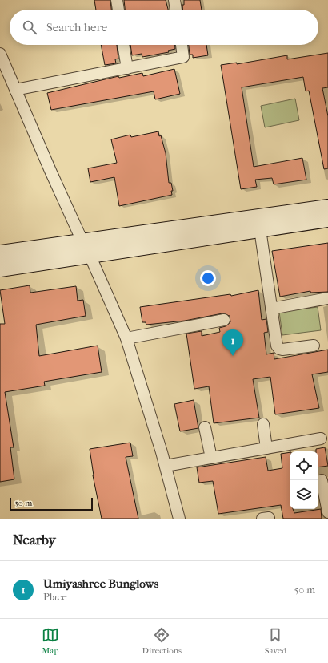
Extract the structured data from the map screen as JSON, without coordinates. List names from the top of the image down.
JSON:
{
  "scale_bar": "50 m",
  "page": {
    "search": "Search here",
    "pins": "1",
    "scale": "50 m",
    "heading": "Nearby",
    "list": [
      {
        "mark": "1",
        "name": "Umiyashree Bunglows",
        "note": "Place",
        "value": "50 m"
      }
    ],
    "nav": ["Map", "Directions", "Saved"]
  }
}
